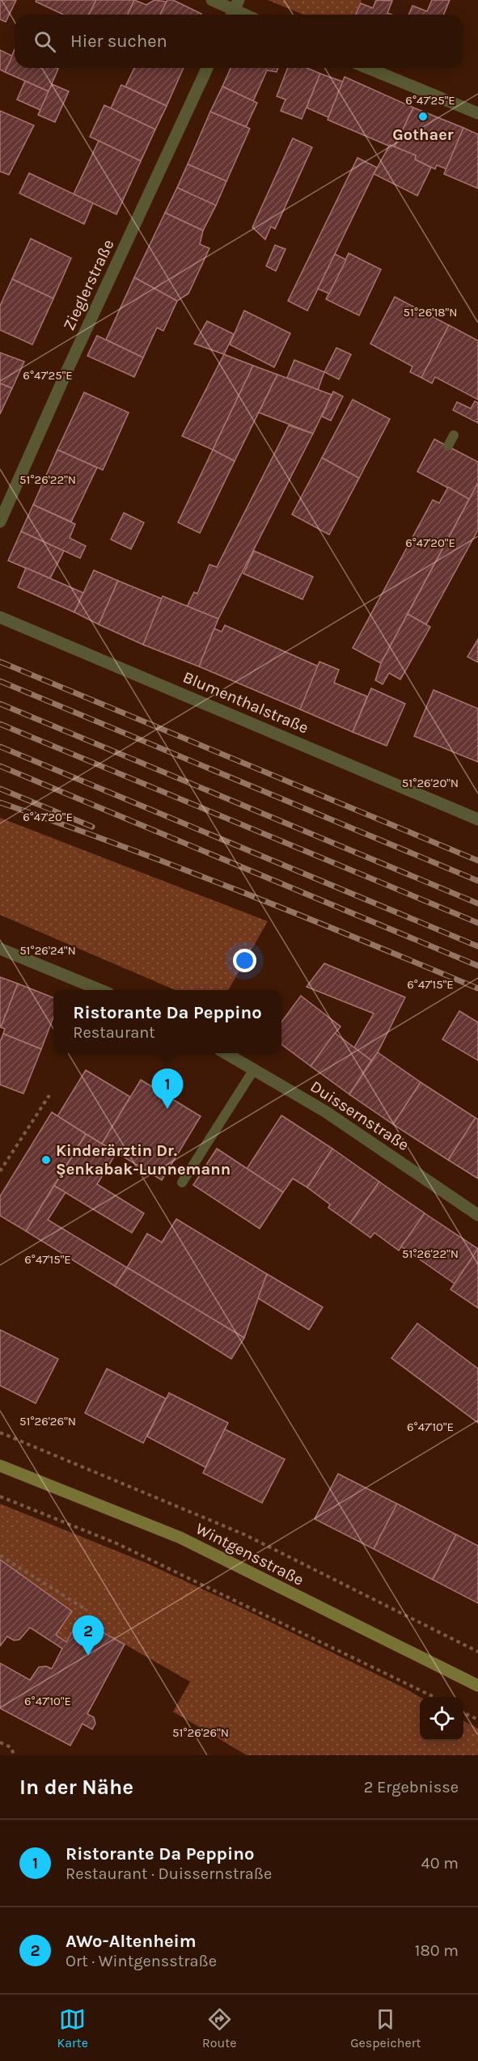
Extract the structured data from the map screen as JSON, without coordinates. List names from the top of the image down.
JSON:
{
  "streets": {
    "main road": ["Wintgensstraße"],
    "street": ["Zieglerstraße", "Blumenthalstraße", "Duissernstraße"]
  },
  "places": ["Gothaer", "Kinderärztin Dr. Şenkabak-Lunnemann"],
  "page": {
    "search": "Hier suchen",
    "popup": ["Ristorante Da Peppino", "Restaurant"],
    "pins": ["1", "2"],
    "heading": ["In der Nähe", "2 Ergebnisse"],
    "list": [
      {
        "mark": "1",
        "name": "Ristorante Da Peppino",
        "note": "Restaurant · Duissernstraße",
        "value": "40 m"
      },
      {
        "mark": "2",
        "name": "AWo-Altenheim",
        "note": "Ort · Wintgensstraße",
        "value": "180 m"
      }
    ],
    "nav": ["Karte", "Route", "Gespeichert"]
  },
  "coordinates": [
    "6°47'25\"E",
    "51°26'18\"N",
    "51°26'22\"N",
    "6°47'20\"E",
    "51°26'20\"N",
    "51°26'24\"N",
    "6°47'15\"E",
    "51°26'26\"N",
    "6°47'10\"E"
  ]
}
